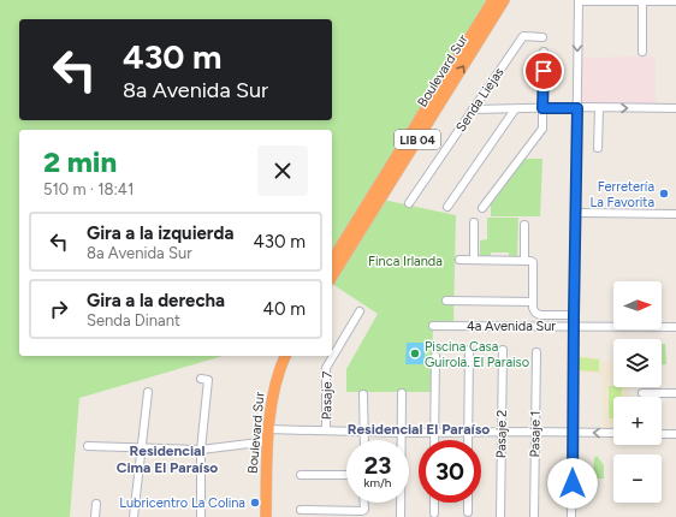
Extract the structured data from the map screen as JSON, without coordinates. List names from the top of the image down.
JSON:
{
  "streets": {
    "highway": ["Boulevard Sur", "LIB 04"],
    "street": [
      "Senda Liejas",
      "4a Avenida Sur",
      "Pasaje 7",
      "Pasaje 2",
      "Pasaje 1"
    ]
  },
  "districts": ["Residencial El Paraíso", "Residencial Cima El Paraíso"],
  "parks": ["Finca Irlanda"],
  "places": ["Ferretería La Favorita", "Piscina Casa Guirola. El Paraiso", "Lubricentro La Colina"],
  "north": "right",
  "page": {
    "turn": ["430 m", "8a Avenida Sur"],
    "heading": ["2 min", "510 m · 18:41"],
    "list": [
      {
        "name": "Gira a la izquierda",
        "note": "8a Avenida Sur",
        "value": "430 m"
      },
      {
        "name": "Gira a la derecha",
        "note": "Senda Dinant",
        "value": "40 m"
      }
    ],
    "map_buttons": ["+", "−"],
    "speed": "23 km/h",
    "limit": "30"
  }
}
